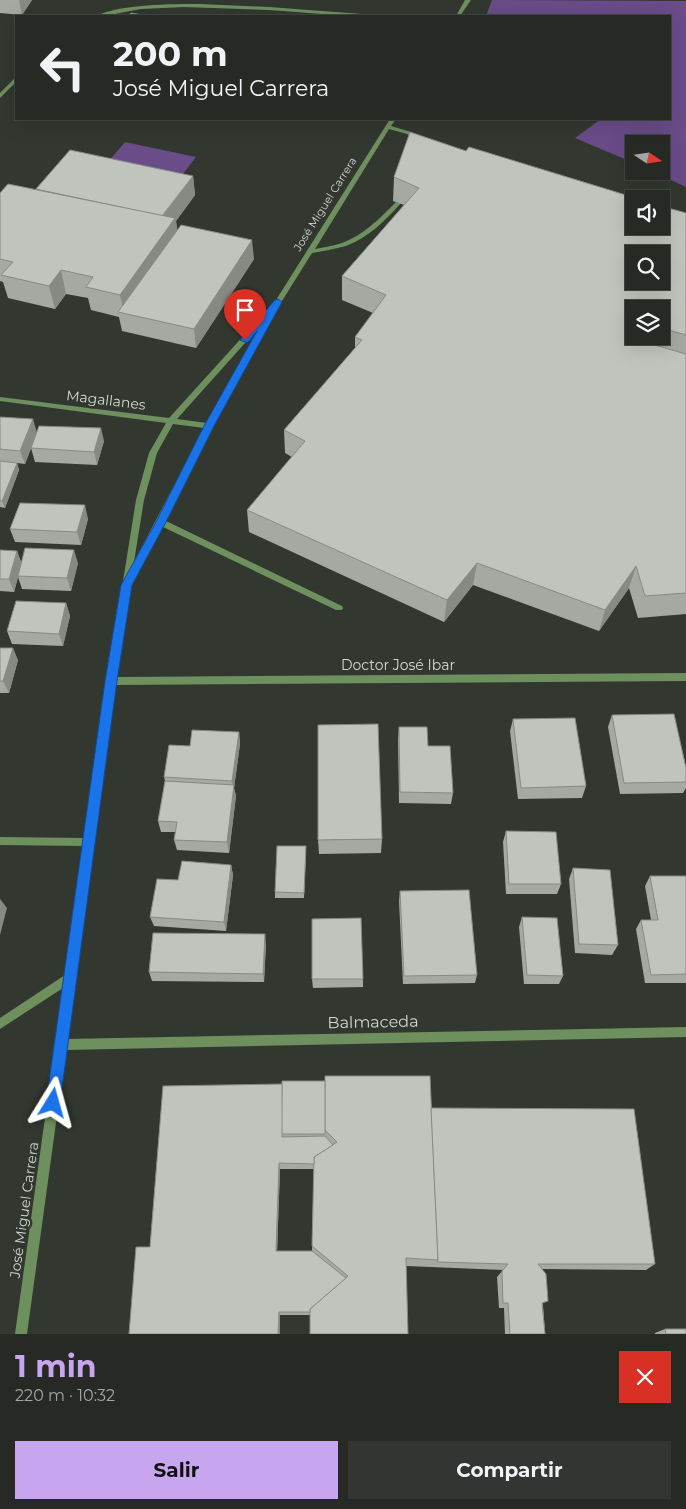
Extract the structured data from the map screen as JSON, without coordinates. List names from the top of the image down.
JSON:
{
  "streets": {
    "street": [
      "José Miguel Carrera",
      "Magallanes",
      "Doctor José Ibar",
      "Balmaceda"
    ]
  },
  "crossings": [
    ["José Miguel Carrera", "Magallanes"],
    ["José Miguel Carrera", "Doctor José Ibar"],
    ["José Miguel Carrera", "Balmaceda"]
  ],
  "north": "right",
  "page": {
    "turn": ["200 m", "José Miguel Carrera"],
    "heading": ["1 min", "220 m · 10:32"],
    "buttons": ["Salir", "Compartir"]
  }
}
